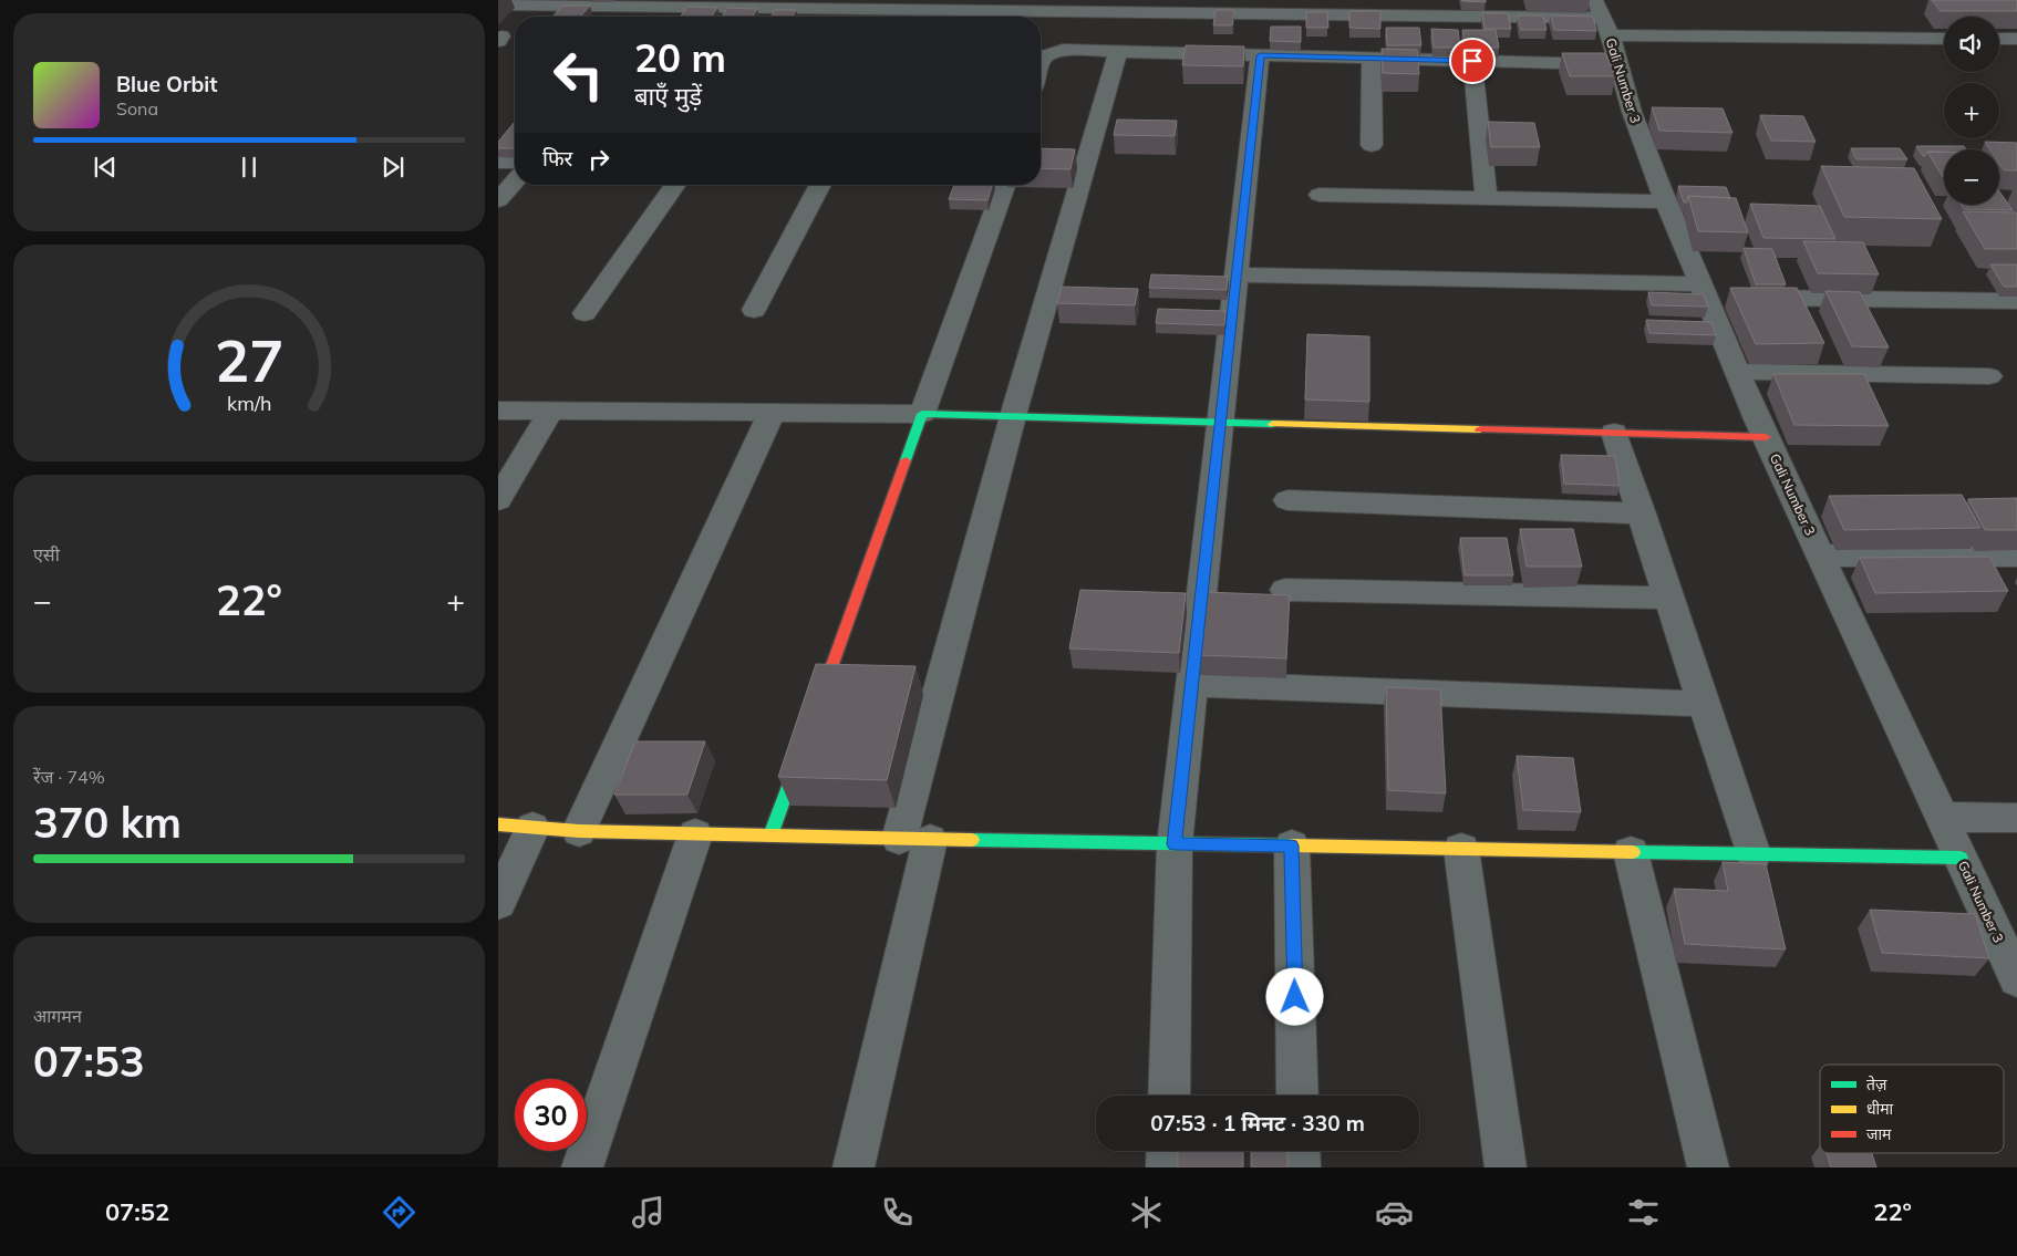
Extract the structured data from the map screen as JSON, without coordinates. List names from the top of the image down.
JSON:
{
  "streets": {
    "street": ["Gali Number 3"]
  },
  "legend": ["तेज़", "धीमा", "जाम"],
  "page": {
    "map_buttons": ["+", "−"],
    "turn": ["20 m", "बाएँ मुड़ें"],
    "song": ["Blue Orbit", "Sona"],
    "then": "फिर",
    "tile": [
      "एसी",
      ["रेंज · 74%", "370 km"],
      ["आगमन", "07:53"]
    ],
    "heat": ["−", "22°", "+"],
    "limit": "30",
    "trip": "07:53 · 1 मिनट · 330 m",
    "tabs": ["07:52", "22°"],
    "gauge": ["27", "km/h"]
  }
}
